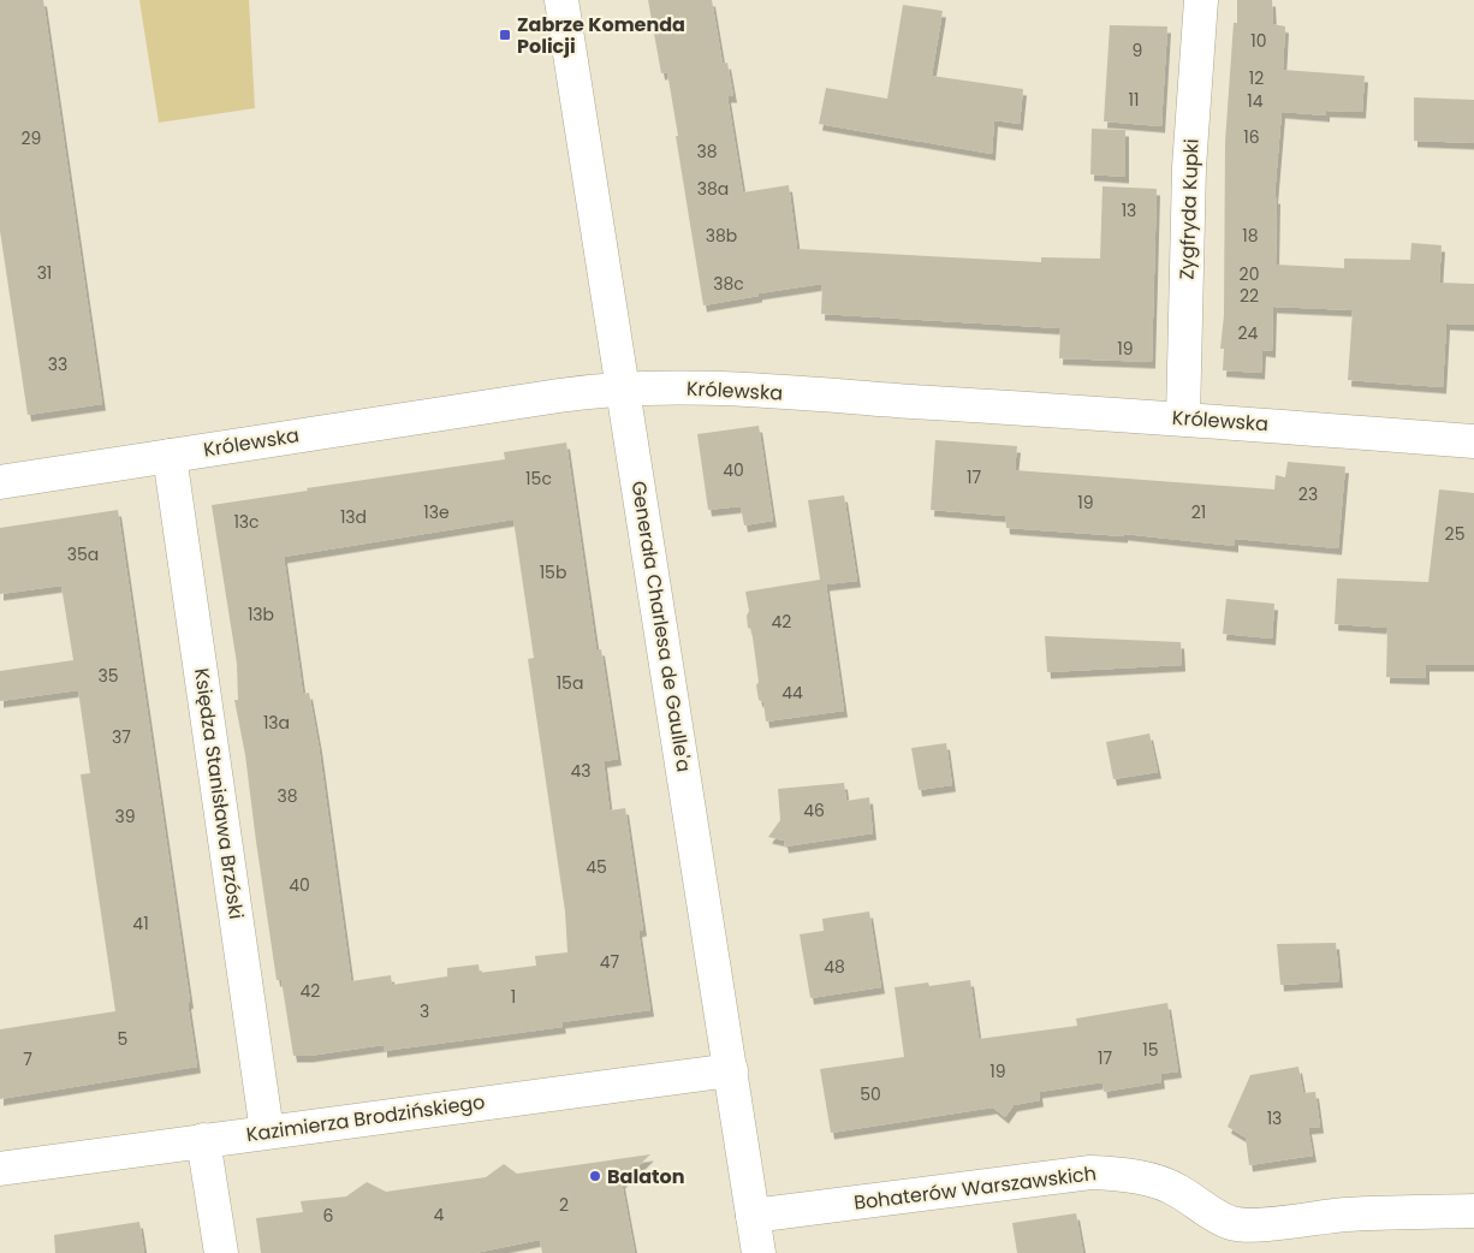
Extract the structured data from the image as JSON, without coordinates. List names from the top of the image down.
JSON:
{
  "streets": {
    "street": [
      "Zygfryda Kupki",
      "Królewska",
      "Generała Charlesa de Gaulle'a",
      "Księdza Stanisława Brzóski",
      "Kazimierza Brodzińskiego",
      "Bohaterów Warszawskich"
    ]
  },
  "crossings": [
    ["Zygfryda Kupki", "Królewska"],
    ["Królewska", "Generała Charlesa de Gaulle'a"],
    ["Królewska", "Księdza Stanisława Brzóski"],
    ["Generała Charlesa de Gaulle'a", "Kazimierza Brodzińskiego"],
    ["Generała Charlesa de Gaulle'a", "Bohaterów Warszawskich"],
    ["Księdza Stanisława Brzóski", "Kazimierza Brodzińskiego"]
  ],
  "places": {
    "transit": ["Zabrze Komenda Policji"],
    "other": ["Balaton"]
  },
  "house_numbers": [
    "10",
    "9",
    "12",
    "11",
    "14",
    "16",
    "29",
    "38",
    "38a",
    "13",
    "38b",
    "18",
    "31",
    "20",
    "38c",
    "22",
    "24",
    "19",
    "33",
    "40",
    "17",
    "15c",
    "23",
    "19",
    "13e",
    "21",
    "13d",
    "13c",
    "25",
    "35a",
    "15b",
    "13b",
    "42",
    "35",
    "15a",
    "44",
    "13a",
    "37",
    "43",
    "38",
    "46",
    "39",
    "45",
    "40",
    "41",
    "47",
    "48",
    "42",
    "1",
    "3",
    "5",
    "15",
    "17",
    "7",
    "19",
    "50",
    "13",
    "2",
    "4",
    "6"
  ]
}
